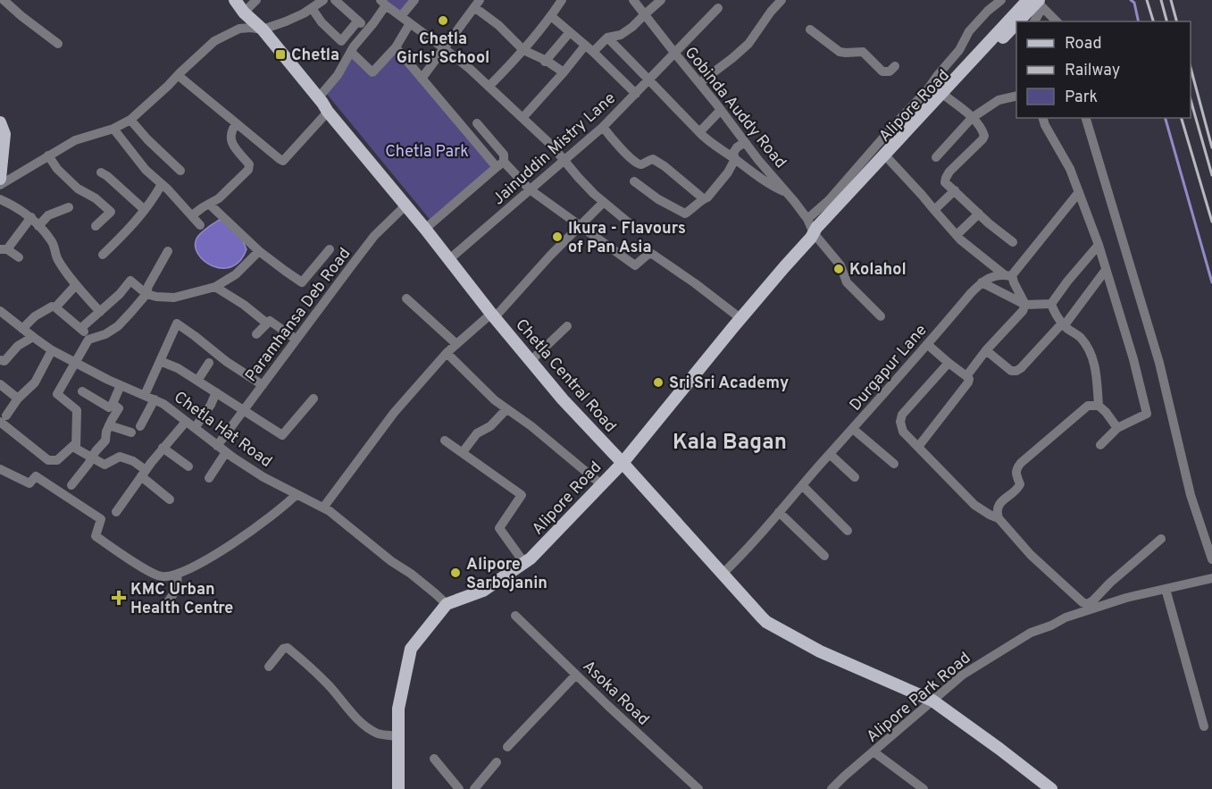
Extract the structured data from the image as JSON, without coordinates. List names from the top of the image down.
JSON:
{
  "streets": {
    "main road": ["Alipore Road", "Chetla Central Road"],
    "street": [
      "Gobinda Auddy Road",
      "Jainuddin Mistry Lane",
      "Paramhansa Deb Road",
      "Durgapur Lane",
      "Chetla Hat Road",
      "Asoka Road",
      "Alipore Park Road"
    ]
  },
  "crossings": [
    ["Alipore Road", "Gobinda Auddy Road"],
    ["Alipore Road", "Chetla Central Road"],
    ["Alipore Road", "Chetla Hat Road"],
    ["Gobinda Auddy Road", "Jainuddin Mistry Lane"],
    ["Jainuddin Mistry Lane", "Chetla Central Road"],
    ["Paramhansa Deb Road", "Chetla Central Road"],
    ["Paramhansa Deb Road", "Chetla Hat Road"],
    ["Durgapur Lane", "Chetla Central Road"],
    ["Chetla Central Road", "Alipore Park Road"]
  ],
  "districts": ["Kala Bagan"],
  "parks": ["Chetla Park"],
  "places": {
    "other": [
      "Chetla Girls' School",
      "Ikura - Flavours of Pan Asia",
      "Kolahol",
      "Sri Sri Academy",
      "Alipore Sarbojanin"
    ],
    "transit": ["Chetla"],
    "health": ["KMC Urban Health Centre"]
  },
  "legend": ["Road", "Railway", "Park"]
}
